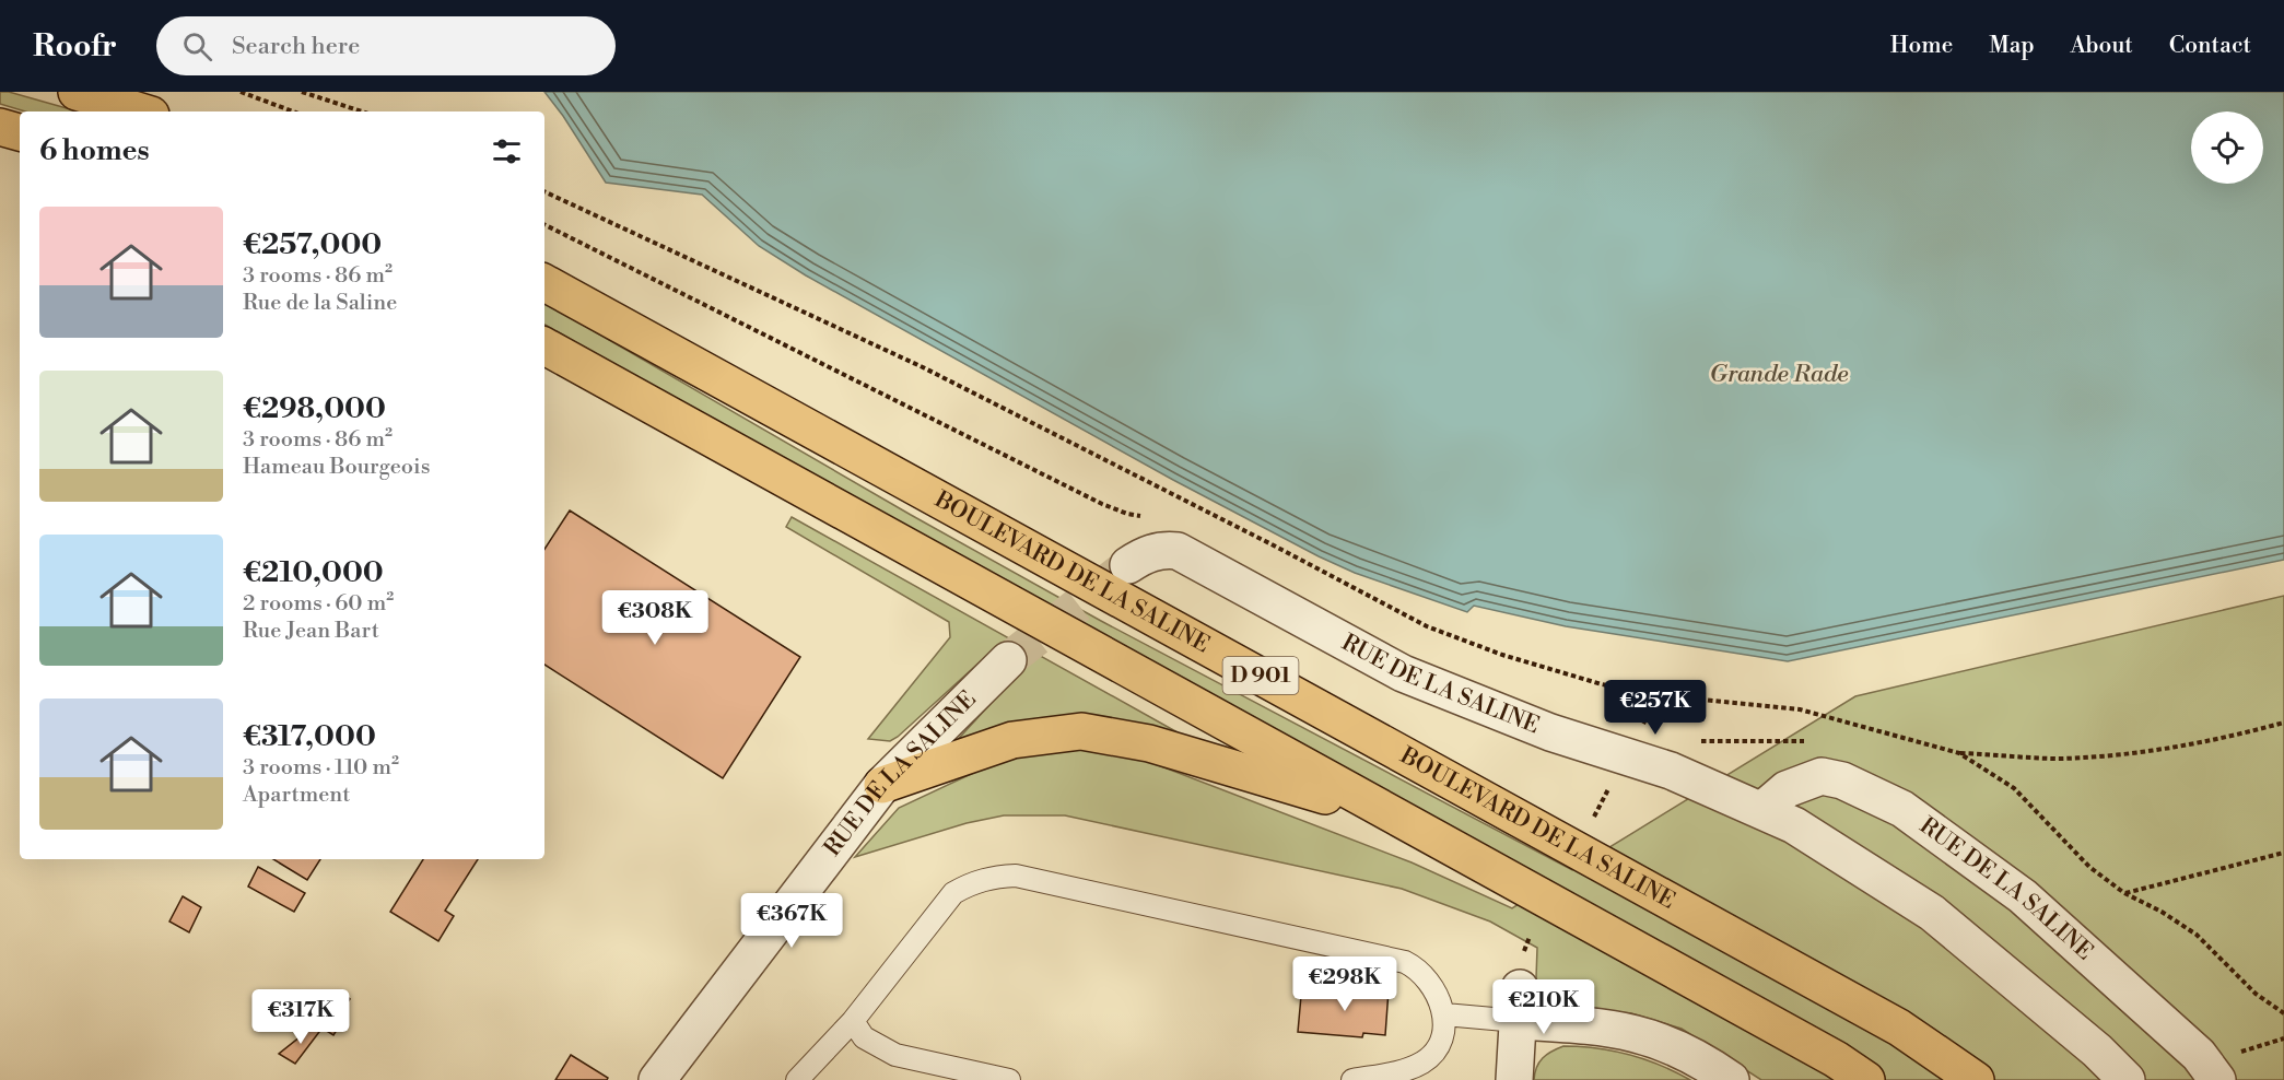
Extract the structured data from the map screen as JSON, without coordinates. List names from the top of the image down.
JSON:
{
  "streets": {
    "main road": ["BOULEVARD DE LA SALINE", "D 901"],
    "street": ["RUE DE LA SALINE"]
  },
  "water": ["Grande Rade"],
  "page": {
    "header": "Roofr",
    "search": "Search here",
    "nav": [
      "Home",
      "Map",
      "About",
      "Contact"
    ],
    "heading": "6 homes",
    "list": [
      {
        "name": "€257,000",
        "note": "3 rooms · 86 m² · Rue de la Saline"
      },
      {
        "name": "€298,000",
        "note": "3 rooms · 86 m² · Hameau Bourgeois"
      },
      {
        "name": "€210,000",
        "note": "2 rooms · 60 m² · Rue Jean Bart"
      },
      {
        "name": "€317,000",
        "note": "3 rooms · 110 m² · Apartment"
      }
    ],
    "price": [
      "€308K",
      "€257K",
      "€367K",
      "€298K",
      "€210K",
      "€317K"
    ]
  }
}
